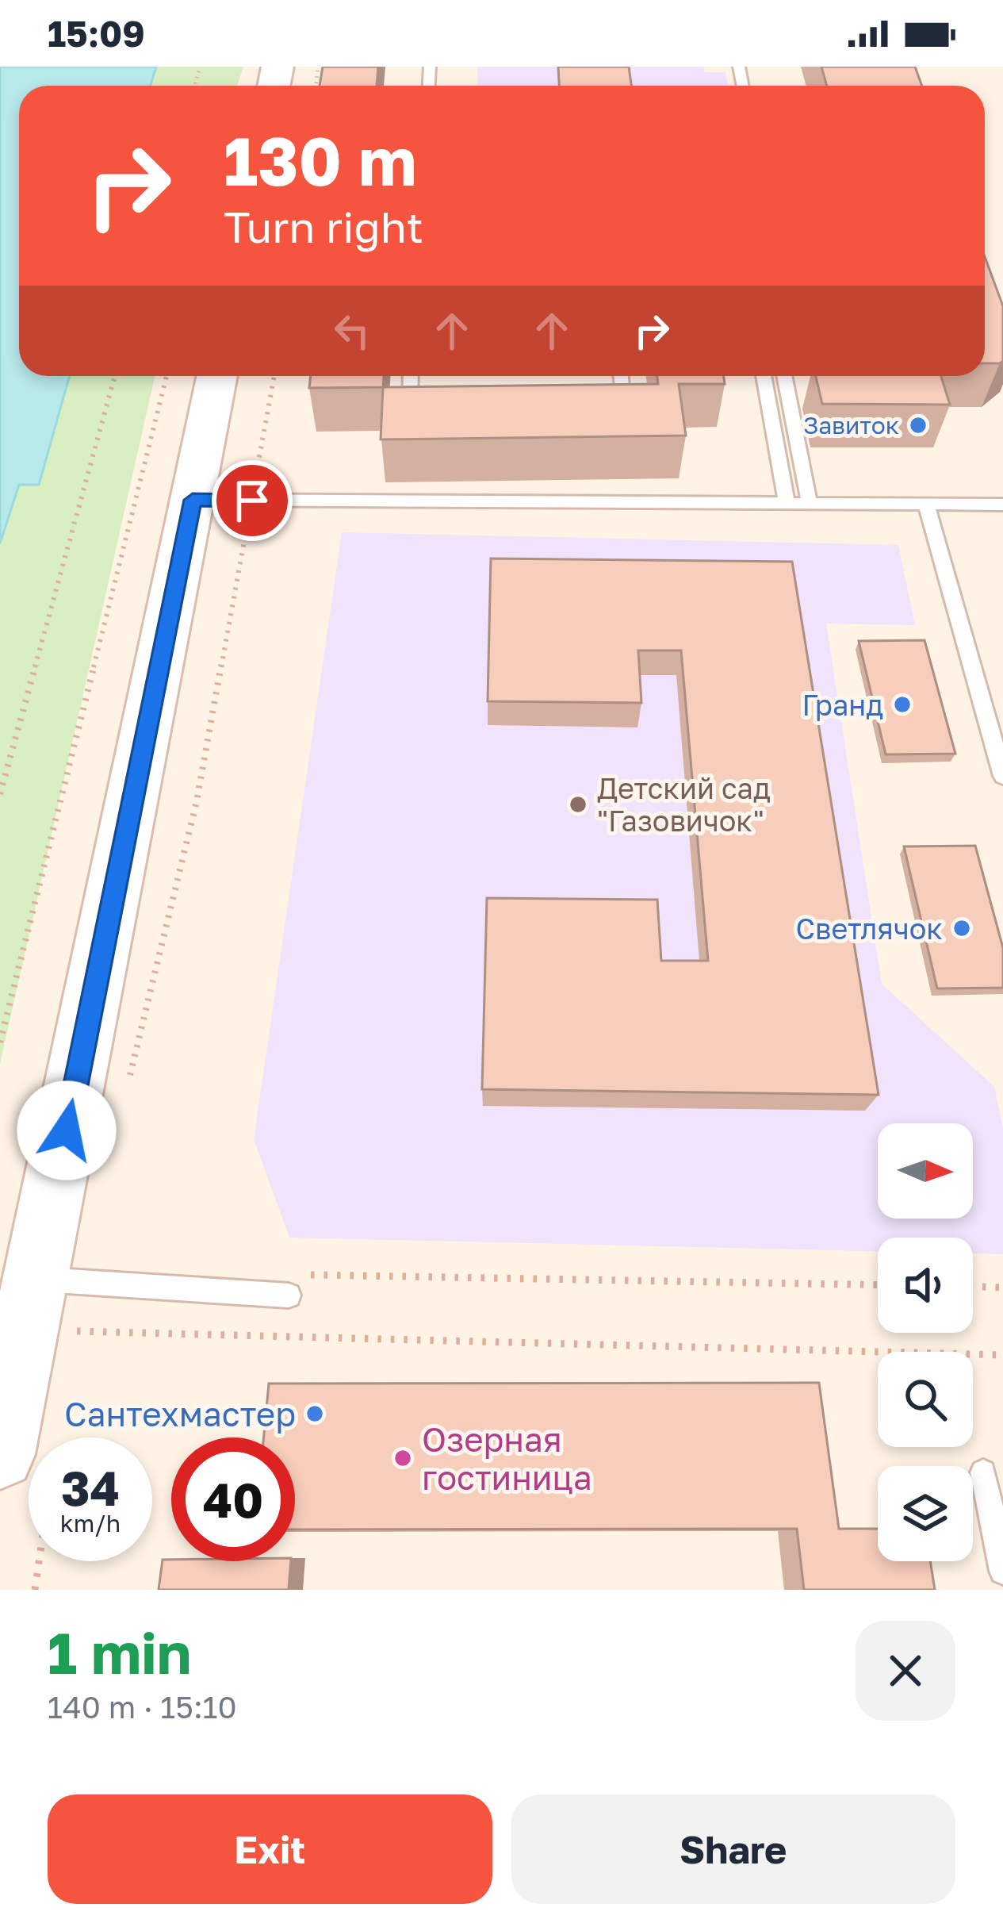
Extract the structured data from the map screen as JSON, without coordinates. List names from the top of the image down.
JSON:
{
  "places": [
    "Завиток",
    "Гранд",
    "Детский сад \"Газовичок\"",
    "Светлячок",
    "Сантехмастер",
    "Озерная гостиница"
  ],
  "north": "right",
  "page": {
    "status": "15:09",
    "turn": ["130 m", "Turn right"],
    "speed": "34 km/h",
    "limit": "40",
    "heading": ["1 min", "140 m · 15:10"],
    "buttons": ["Exit", "Share"]
  }
}
